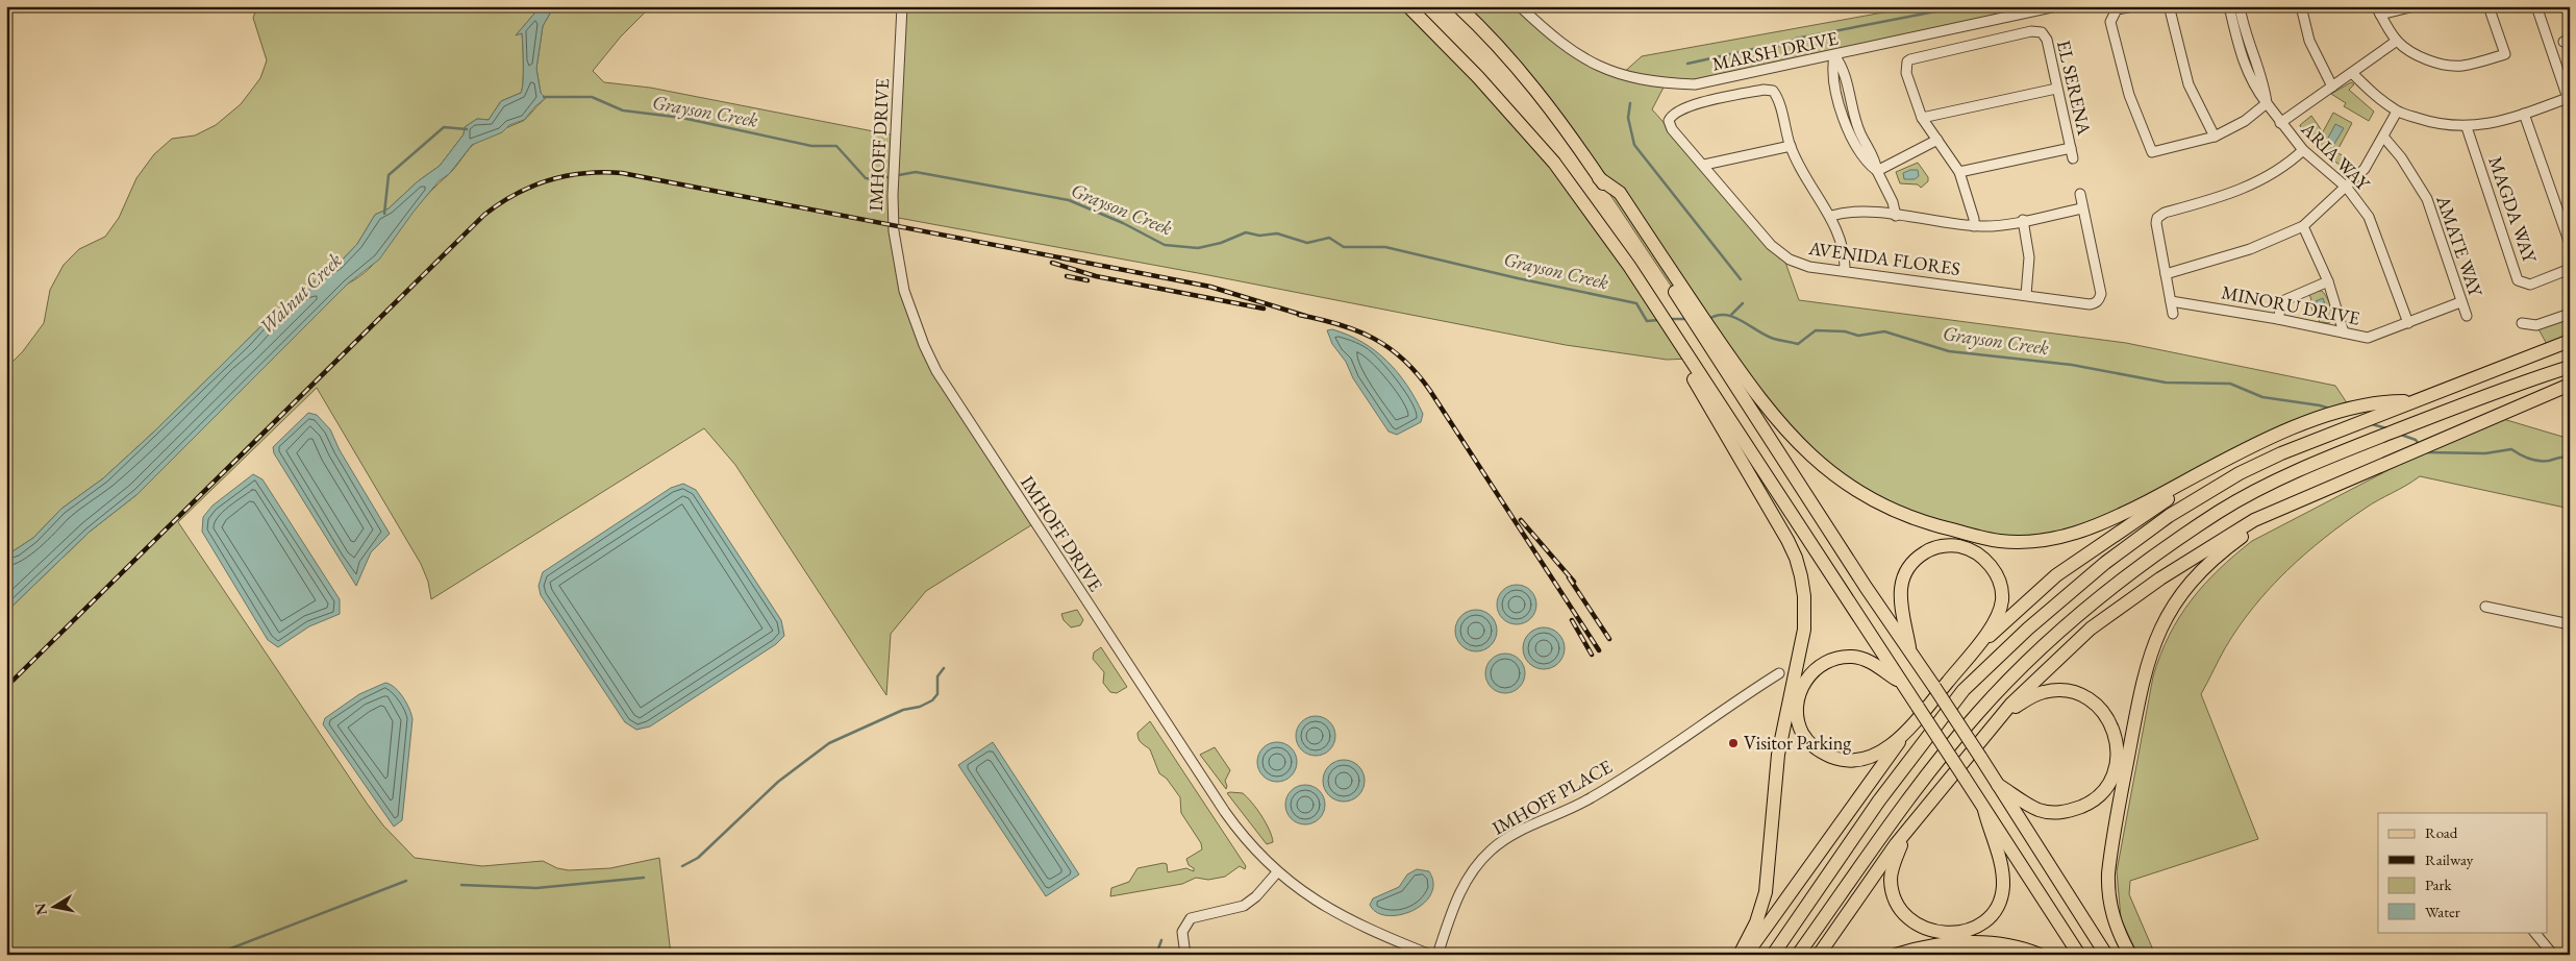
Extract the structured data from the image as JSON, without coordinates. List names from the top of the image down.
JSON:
{
  "streets": {
    "street": [
      "MARSH DRIVE",
      "EL SERENA",
      "IMHOFF DRIVE",
      "ARIA WAY",
      "MAGDA WAY",
      "AMATE WAY",
      "AVENIDA FLORES",
      "MINORU DRIVE",
      "IMHOFF PLACE"
    ]
  },
  "crossings": [
    ["ARIA WAY", "MINORU DRIVE"],
    ["AMATE WAY", "MINORU DRIVE"]
  ],
  "water": ["Grayson Creek", "Walnut Creek"],
  "places": ["Visitor Parking"],
  "legend": [
    "Road",
    "Railway",
    "Park",
    "Water"
  ],
  "north": "left"
}
